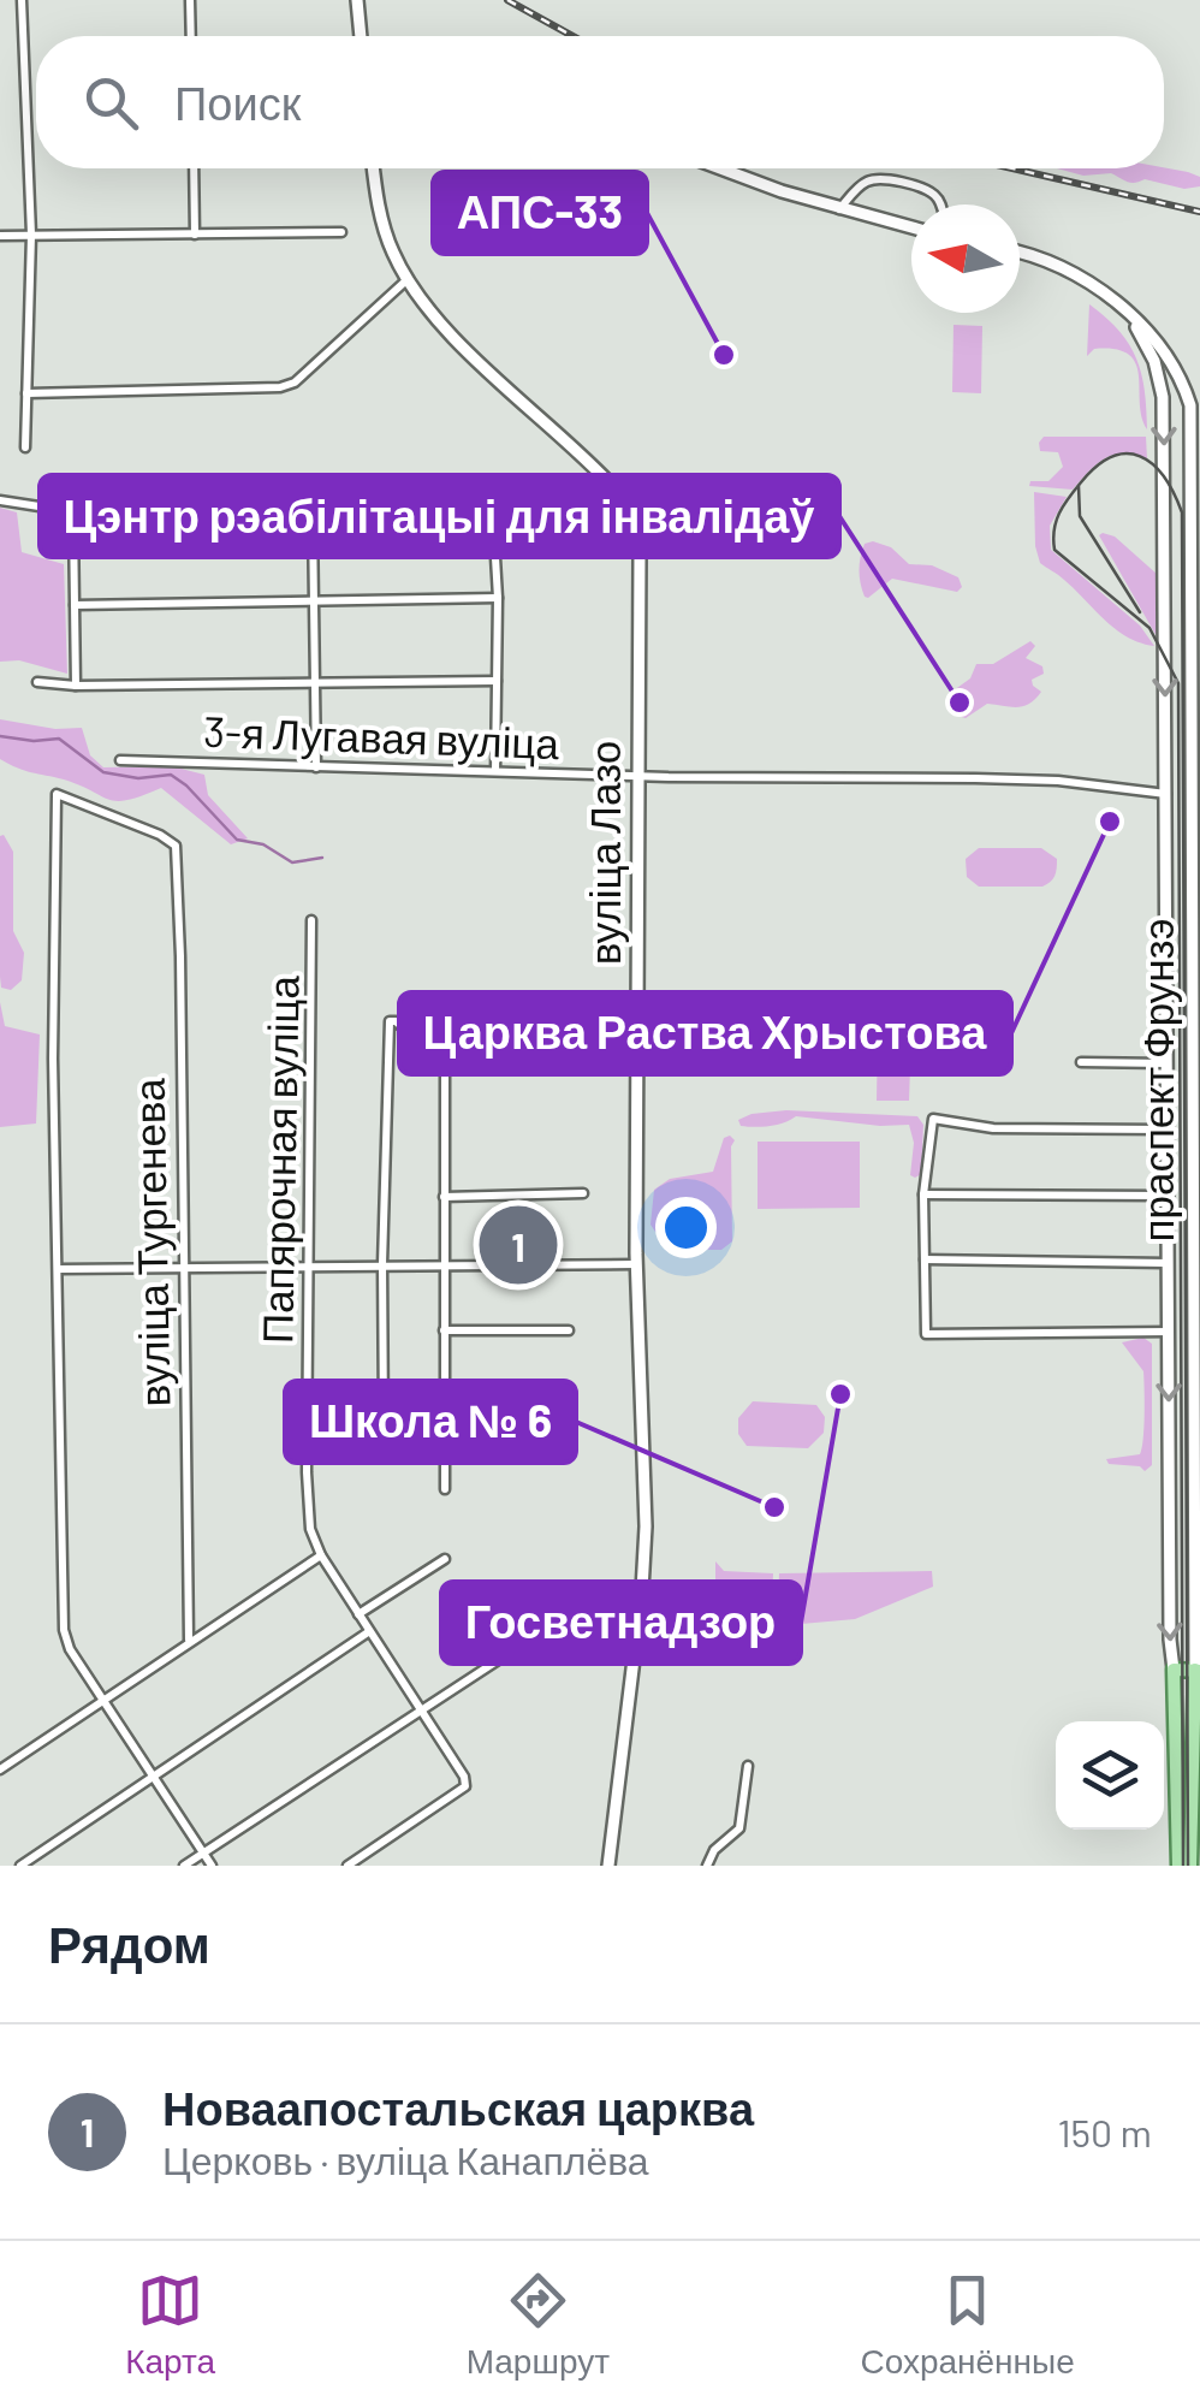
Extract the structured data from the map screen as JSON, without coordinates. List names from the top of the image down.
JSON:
{
  "streets": {
    "main road": ["вуліца Лазо", "праспект Фрунзэ"],
    "street": ["3-я Лугавая вуліца", "Папярочная вуліца", "вуліца Тургенева"]
  },
  "crossings": [
    ["3-я Лугавая вуліца", "вуліца Лазо"],
    ["3-я Лугавая вуліца", "праспект Фрунзэ"]
  ],
  "places": [
    "АПС-33",
    "Цэнтр рэабілітацыі для інвалідаў",
    "Царква Раства Хрыстова",
    "Госветнадзор",
    "Школа № 6"
  ],
  "north": "left",
  "page": {
    "search": "Поиск",
    "pins": "1",
    "heading": "Рядом",
    "list": [
      {
        "mark": "1",
        "name": "Новаапостальская царква",
        "note": "Церковь · вуліца Канаплёва",
        "value": "150 m"
      }
    ],
    "nav": ["Карта", "Маршрут", "Сохранённые"]
  }
}
